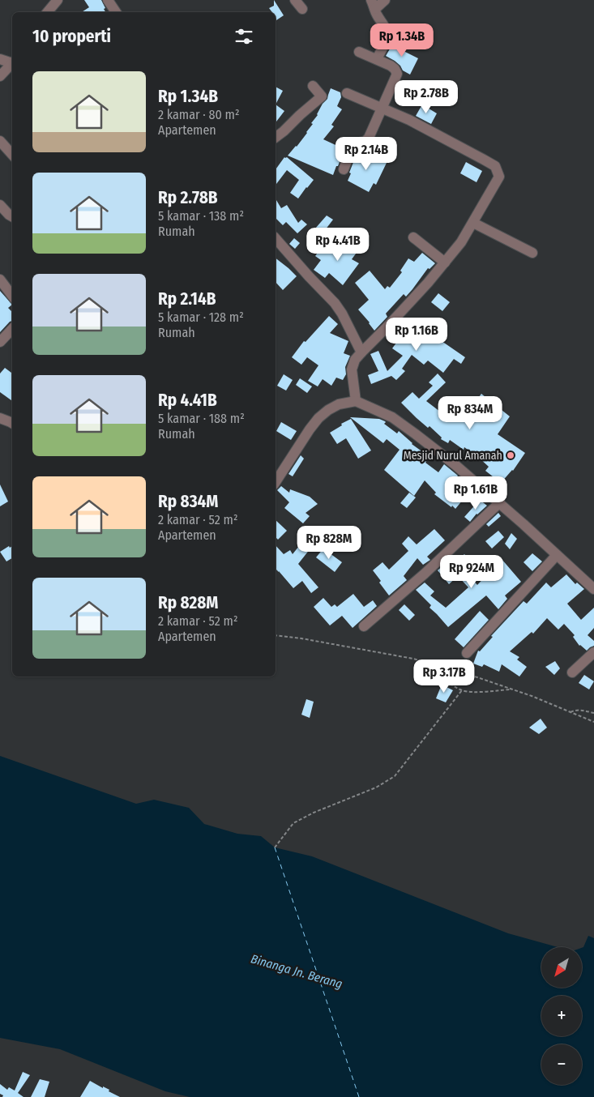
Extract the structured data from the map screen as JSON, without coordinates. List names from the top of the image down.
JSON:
{
  "water": ["Binanga Jn. Berang"],
  "places": ["Mesjid Nurul Amanah"],
  "north": "bottom left",
  "page": {
    "heading": "10 properti",
    "price": [
      "Rp 1.34B",
      "Rp 2.78B",
      "Rp 2.14B",
      "Rp 4.41B",
      "Rp 1.16B",
      "Rp 834M",
      "Rp 1.61B",
      "Rp 828M",
      "Rp 924M",
      "Rp 3.17B"
    ],
    "list": [
      {
        "name": "Rp 1.34B",
        "note": "2 kamar · 80 m² · Apartemen"
      },
      {
        "name": "Rp 2.78B",
        "note": "5 kamar · 138 m² · Rumah"
      },
      {
        "name": "Rp 2.14B",
        "note": "5 kamar · 128 m² · Rumah"
      },
      {
        "name": "Rp 4.41B",
        "note": "5 kamar · 188 m² · Rumah"
      },
      {
        "name": "Rp 834M",
        "note": "2 kamar · 52 m² · Apartemen"
      },
      {
        "name": "Rp 828M",
        "note": "2 kamar · 52 m² · Apartemen"
      }
    ],
    "map_buttons": ["+", "−"]
  }
}
